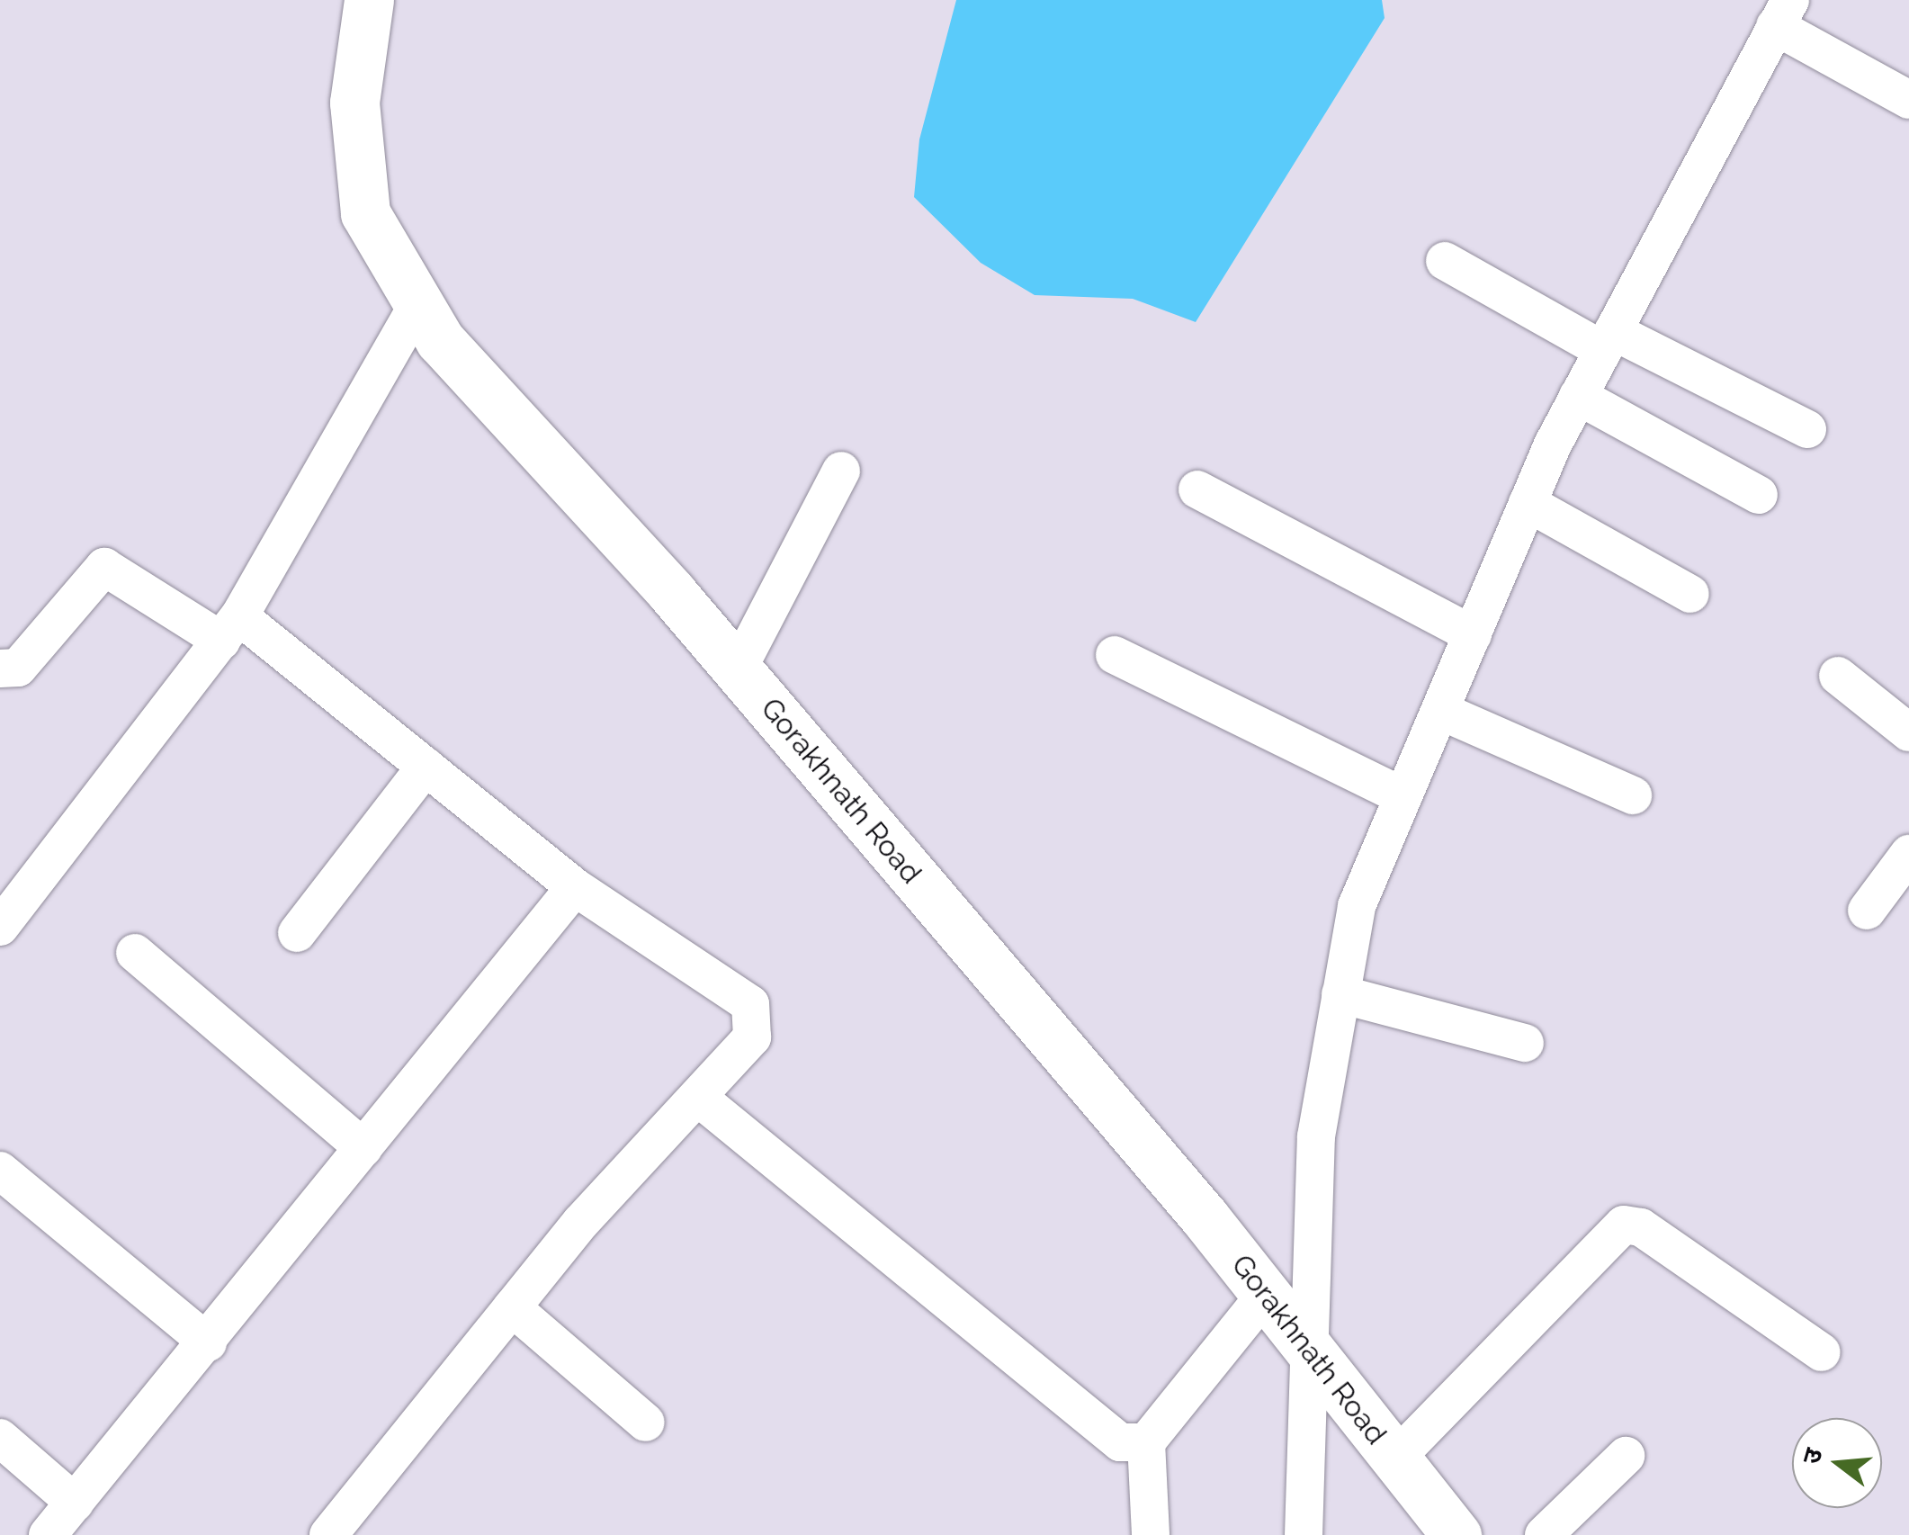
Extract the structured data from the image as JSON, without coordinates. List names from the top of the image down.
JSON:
{
  "streets": {
    "main road": ["Gorakhnath Road"]
  },
  "north": "left"
}
